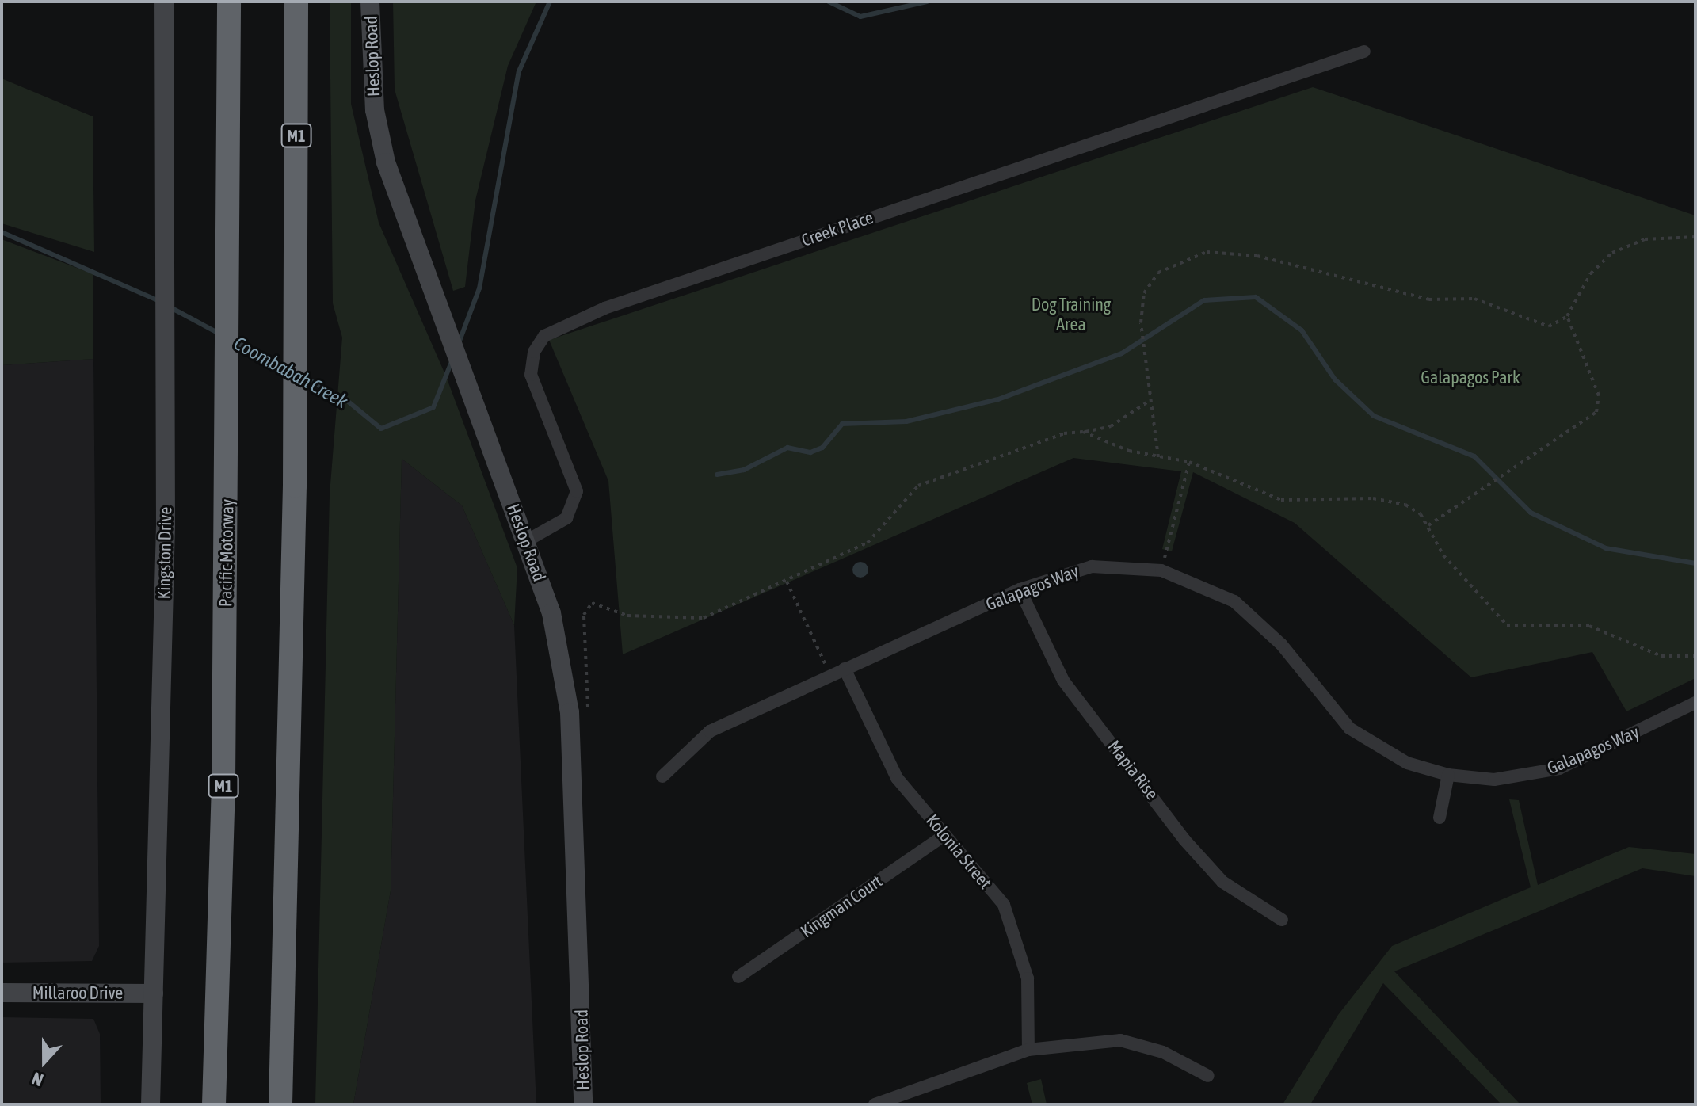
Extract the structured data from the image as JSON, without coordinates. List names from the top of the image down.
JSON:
{
  "streets": {
    "highway": ["M1", "Pacific Motorway"],
    "street": [
      "Heslop Road",
      "Creek Place",
      "Kingston Drive",
      "Galapagos Way",
      "Mapia Rise",
      "Kolonia Street",
      "Kingman Court",
      "Millaroo Drive"
    ]
  },
  "crossings": [
    ["Heslop Road", "Creek Place"],
    ["Kingston Drive", "Millaroo Drive"],
    ["Galapagos Way", "Mapia Rise"],
    ["Galapagos Way", "Kolonia Street"],
    ["Kolonia Street", "Kingman Court"]
  ],
  "water": ["Coombabah Creek"],
  "parks": ["Dog Training Area", "Galapagos Park"],
  "north": "bottom"
}
